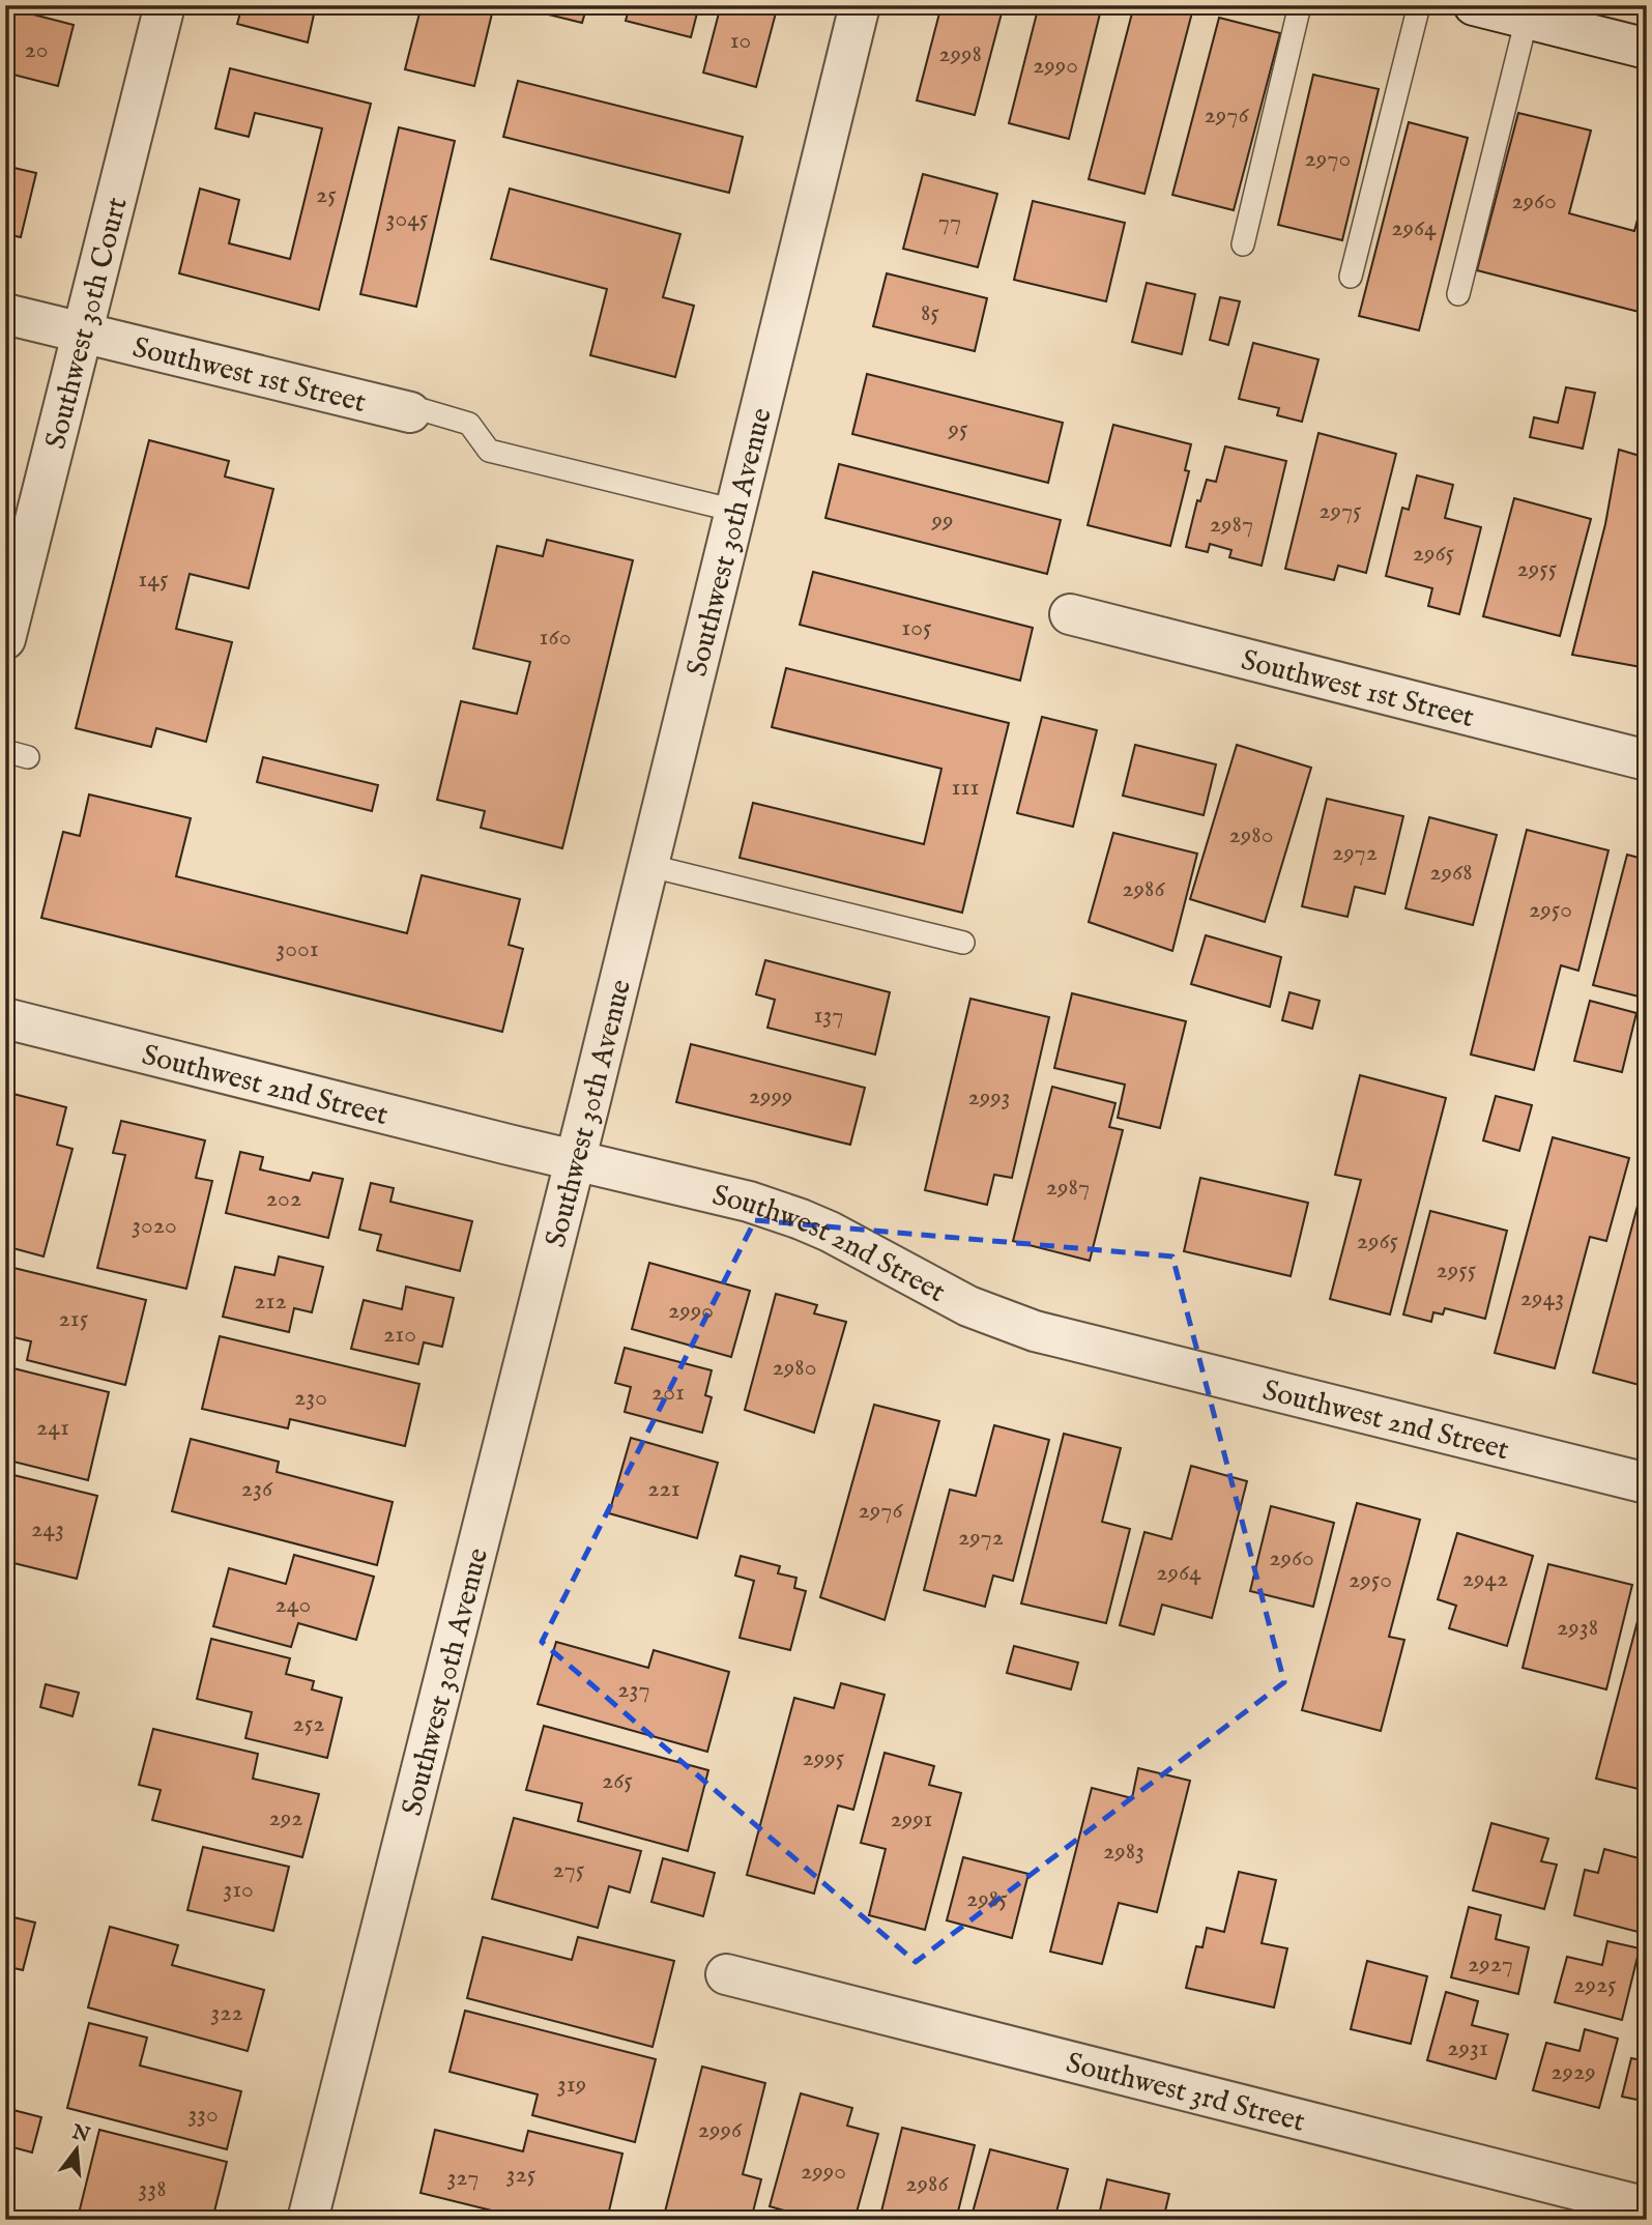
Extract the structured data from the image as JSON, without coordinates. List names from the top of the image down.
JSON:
{
  "streets": {
    "street": [
      "Southwest 30th Court",
      "Southwest 1st Street",
      "Southwest 30th Avenue",
      "Southwest 2nd Street",
      "Southwest 3rd Street"
    ]
  },
  "crossings": [
    ["Southwest 30th Court", "Southwest 1st Street"],
    ["Southwest 30th Avenue", "Southwest 2nd Street"]
  ],
  "house_numbers": [
    "10",
    "20",
    "2998",
    "2990",
    "2976",
    "2970",
    "25",
    "2960",
    "3045",
    "77",
    "2964",
    "85",
    "95",
    "2975",
    "99",
    "2987",
    "2965",
    "2955",
    "145",
    "105",
    "160",
    "111",
    "2980",
    "2972",
    "2968",
    "2986",
    "2950",
    "3001",
    "137",
    "2999",
    "2993",
    "2987",
    "202",
    "3020",
    "2965",
    "2955",
    "2943",
    "212",
    "2990",
    "215",
    "210",
    "2980",
    "201",
    "230",
    "241",
    "236",
    "221",
    "2976",
    "243",
    "2972",
    "2960",
    "2964",
    "2942",
    "2950",
    "240",
    "2938",
    "237",
    "252",
    "2995",
    "265",
    "292",
    "2991",
    "2983",
    "275",
    "310",
    "2985",
    "2927",
    "2925",
    "322",
    "2931",
    "2929",
    "319",
    "330",
    "2996",
    "2990",
    "325",
    "327",
    "2986",
    "338"
  ],
  "north": "top"
}
